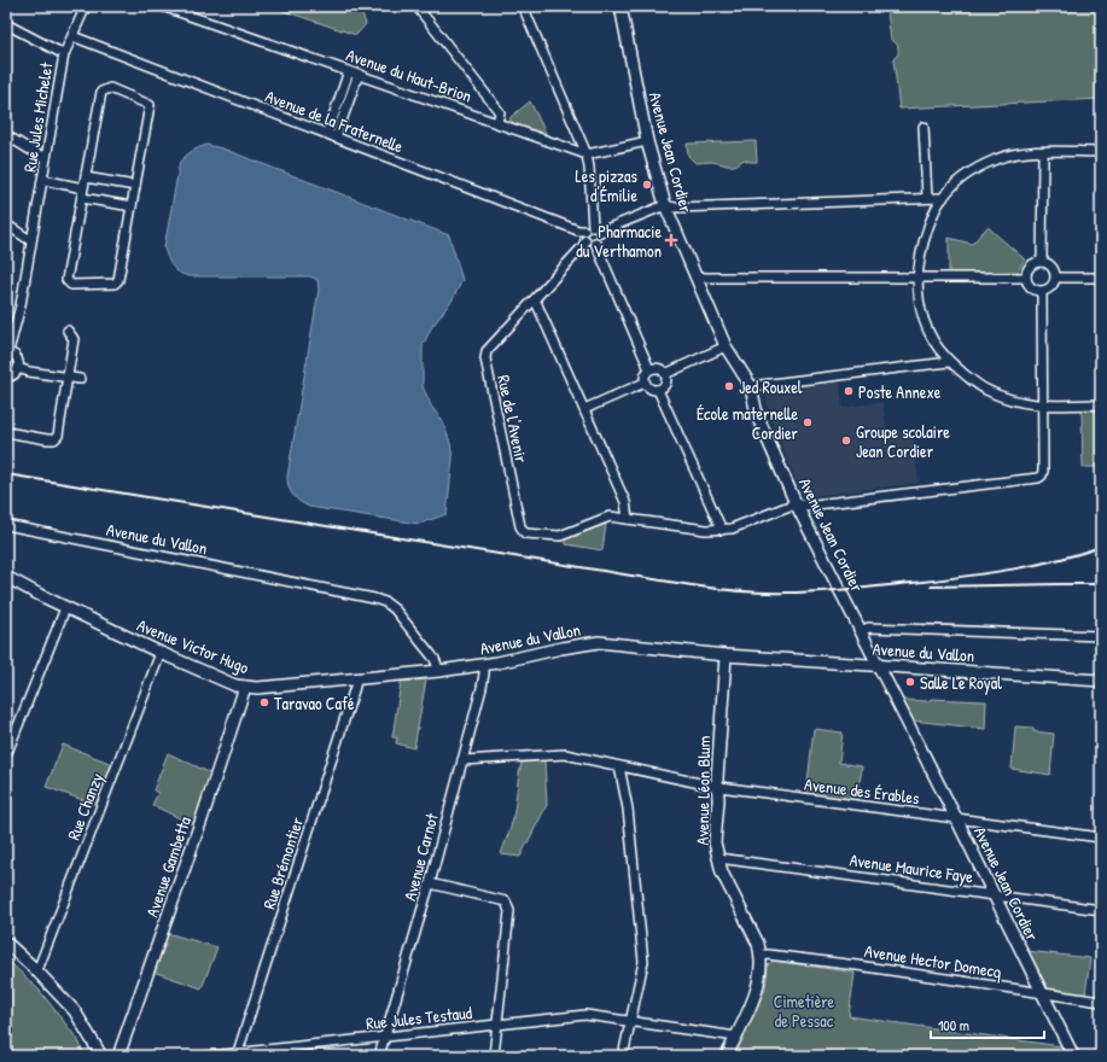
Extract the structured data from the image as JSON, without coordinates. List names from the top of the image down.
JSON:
{
  "streets": {
    "street": [
      "Avenue du Haut-Brion",
      "Rue Jules Michelet",
      "Avenue de la Fraternelle",
      "Avenue Jean Cordier",
      "Rue de l'Avenir",
      "Avenue du Vallon",
      "Avenue Victor Hugo",
      "Avenue Léon Blum",
      "Avenue des Érables",
      "Rue Chanzy",
      "Avenue Carnot",
      "Rue Brémontier",
      "Avenue Gambetta",
      "Avenue Maurice Faye",
      "Avenue Hector Domecq",
      "Rue Jules Testaud"
    ]
  },
  "crossings": [
    ["Rue Jules Michelet", "Avenue de la Fraternelle"],
    ["Avenue de la Fraternelle", "Rue de l'Avenir"],
    ["Avenue Jean Cordier", "Avenue du Vallon"],
    ["Avenue Jean Cordier", "Avenue des Érables"],
    ["Avenue Jean Cordier", "Avenue Maurice Faye"],
    ["Avenue Jean Cordier", "Avenue Hector Domecq"],
    ["Avenue du Vallon", "Avenue Victor Hugo"],
    ["Avenue du Vallon", "Avenue Léon Blum"],
    ["Avenue du Vallon", "Avenue Carnot"],
    ["Avenue Victor Hugo", "Rue Chanzy"],
    ["Avenue Victor Hugo", "Rue Brémontier"],
    ["Avenue Victor Hugo", "Avenue Gambetta"],
    ["Avenue Léon Blum", "Avenue des Érables"],
    ["Avenue Léon Blum", "Avenue Maurice Faye"],
    ["Avenue Léon Blum", "Avenue Hector Domecq"],
    ["Avenue Léon Blum", "Rue Jules Testaud"],
    ["Avenue des Érables", "Avenue Carnot"],
    ["Avenue Carnot", "Rue Jules Testaud"],
    ["Rue Brémontier", "Rue Jules Testaud"]
  ],
  "parks": ["Cimetière de Pessac"],
  "places": {
    "other": [
      "Les pizzas d'Émilie",
      "Jed Rouxel",
      "Poste Annexe",
      "École maternelle Cordier",
      "Groupe scolaire Jean Cordier",
      "Salle Le Royal",
      "Taravao Café"
    ],
    "health": ["Pharmacie du Verthamon"]
  },
  "scale_bar": "100 m"
}
